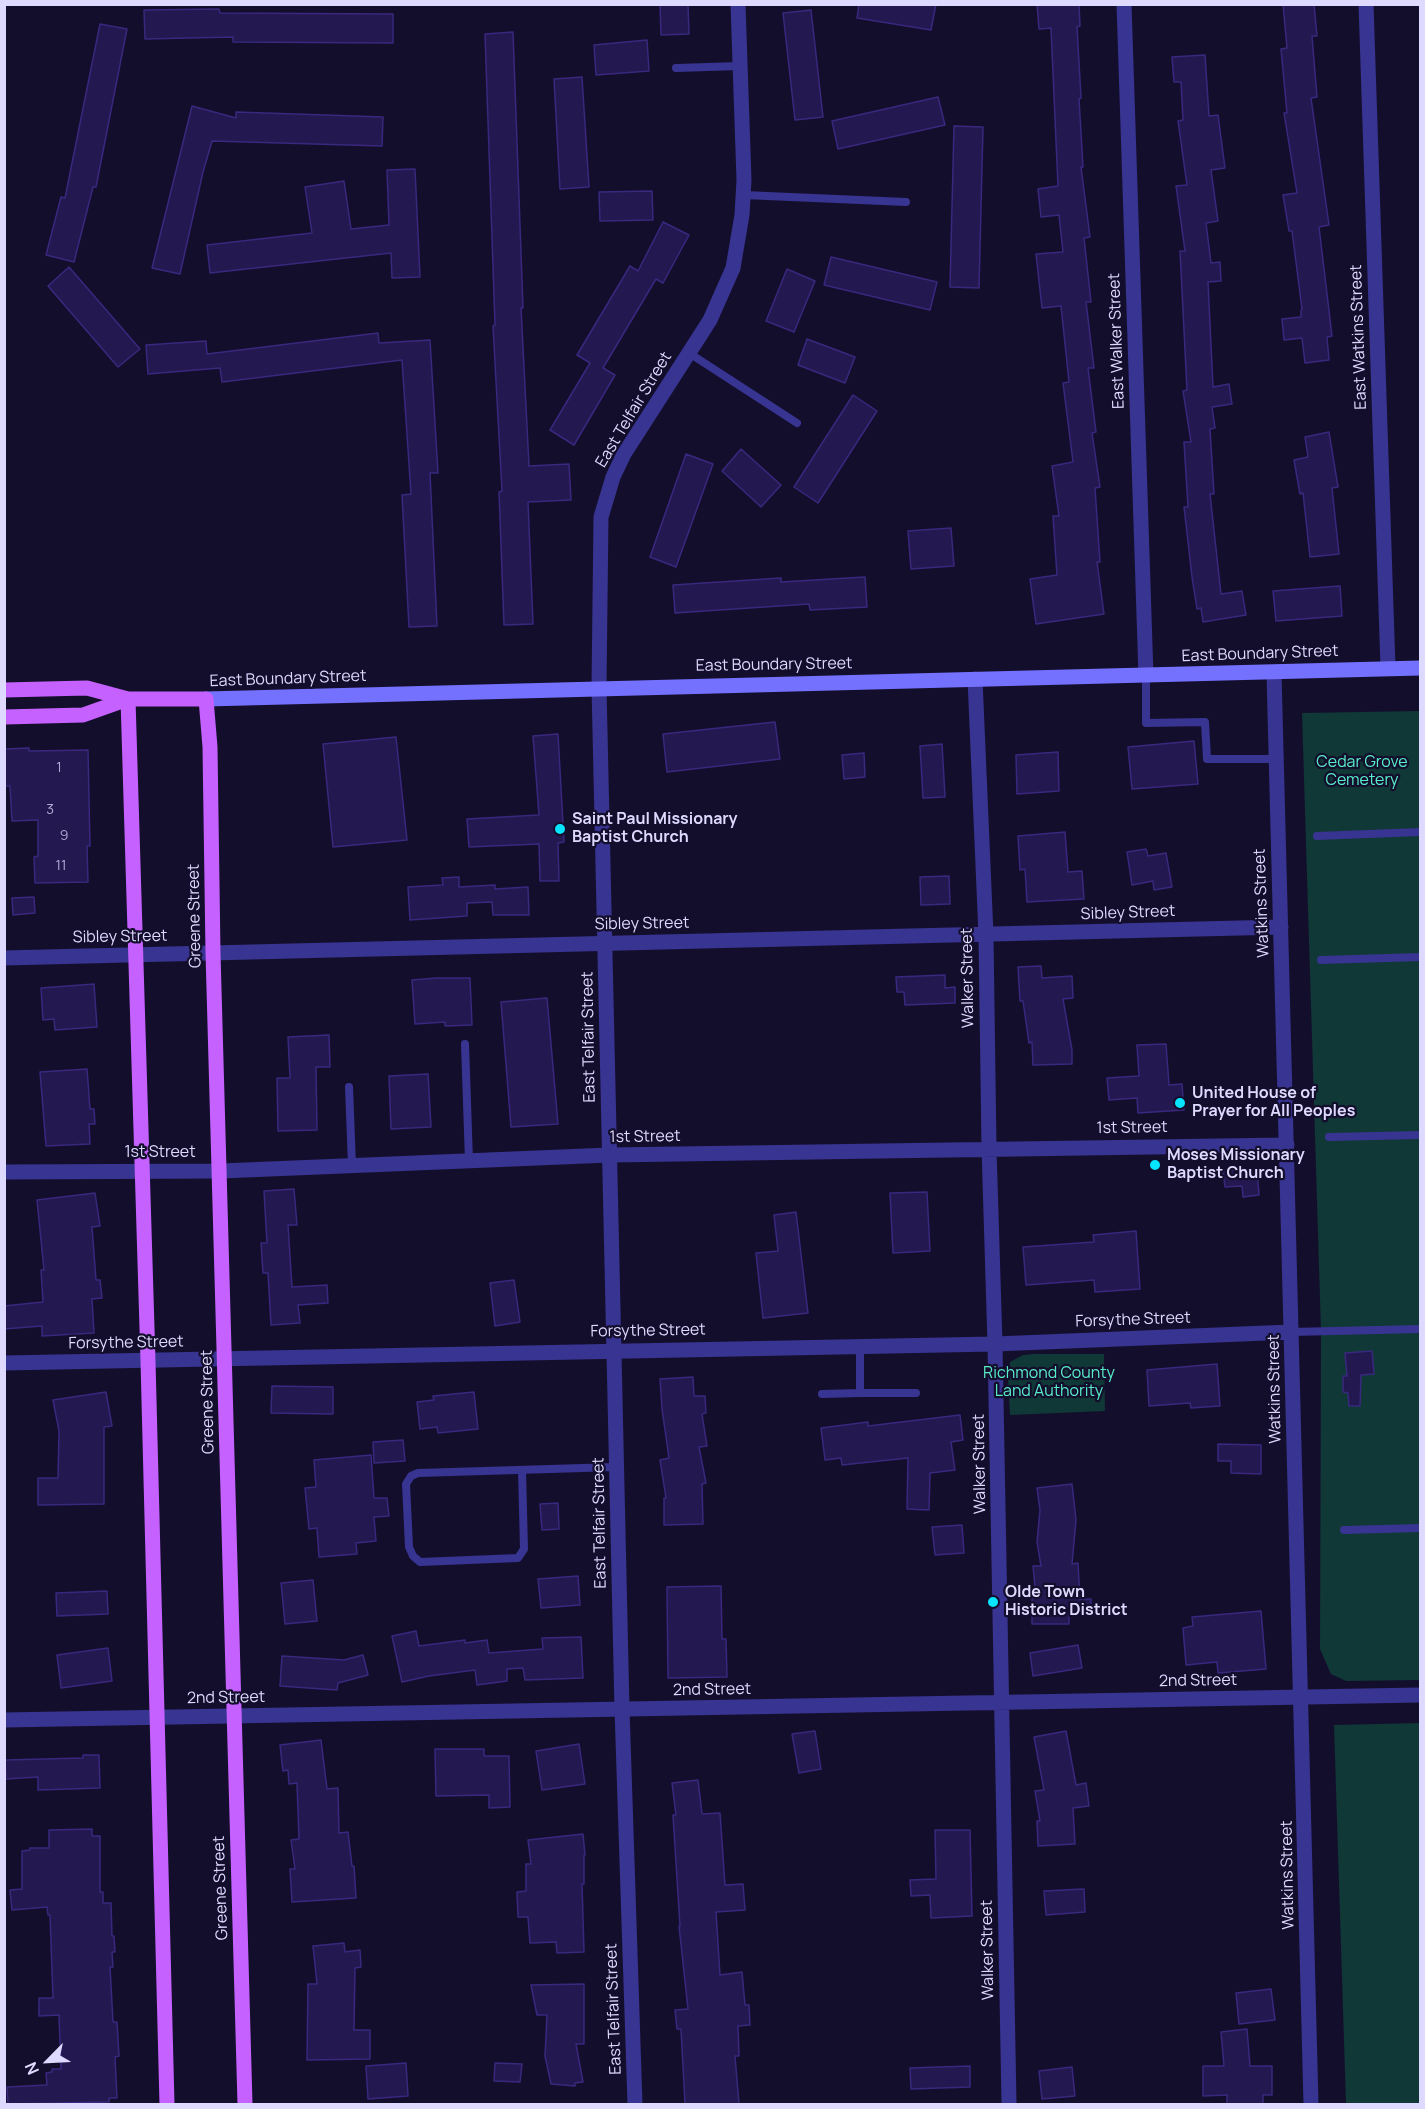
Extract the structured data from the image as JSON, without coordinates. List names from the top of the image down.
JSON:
{
  "streets": {
    "main road": ["East Boundary Street", "Greene Street"],
    "street": [
      "East Watkins Street",
      "East Walker Street",
      "East Telfair Street",
      "Watkins Street",
      "Sibley Street",
      "Walker Street",
      "1st Street",
      "Forsythe Street",
      "2nd Street"
    ]
  },
  "crossings": [
    ["East Watkins Street", "East Boundary Street"],
    ["East Walker Street", "East Boundary Street"],
    ["East Telfair Street", "East Boundary Street"],
    ["East Telfair Street", "Sibley Street"],
    ["East Telfair Street", "1st Street"],
    ["East Telfair Street", "Forsythe Street"],
    ["East Telfair Street", "2nd Street"],
    ["East Boundary Street", "Watkins Street"],
    ["East Boundary Street", "Greene Street"],
    ["East Boundary Street", "Walker Street"],
    ["Watkins Street", "Sibley Street"],
    ["Watkins Street", "1st Street"],
    ["Watkins Street", "Forsythe Street"],
    ["Watkins Street", "2nd Street"],
    ["Sibley Street", "Greene Street"],
    ["Sibley Street", "Walker Street"],
    ["Greene Street", "1st Street"],
    ["Greene Street", "Forsythe Street"],
    ["Greene Street", "2nd Street"],
    ["Walker Street", "1st Street"],
    ["Walker Street", "Forsythe Street"],
    ["Walker Street", "2nd Street"]
  ],
  "parks": ["Cedar Grove Cemetery", "Richmond County Land Authority"],
  "places": [
    "Saint Paul Missionary Baptist Church",
    "United House of Prayer for All Peoples",
    "Moses Missionary Baptist Church",
    "Olde Town Historic District"
  ],
  "house_numbers": [
    "1",
    "3",
    "9",
    "11"
  ],
  "north": "bottom left"
}
